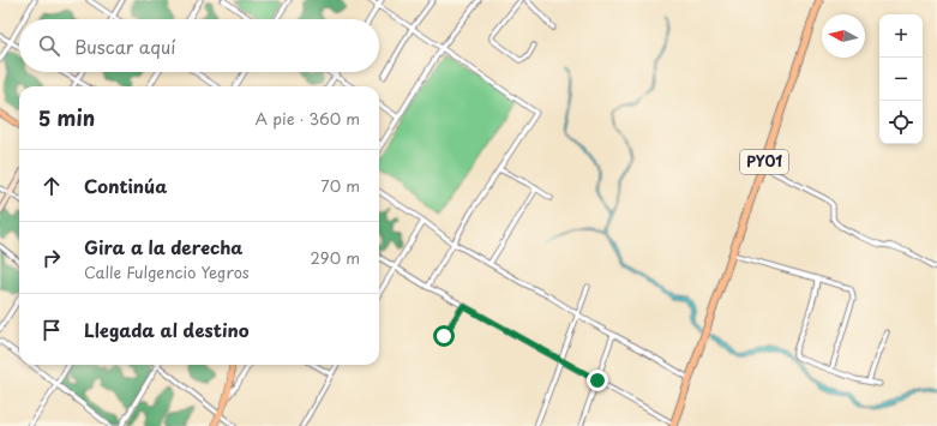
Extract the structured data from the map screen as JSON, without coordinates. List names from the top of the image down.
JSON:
{
  "streets": {
    "highway": ["PY01"]
  },
  "north": "left",
  "page": {
    "map_buttons": ["+", "−"],
    "search": "Buscar aquí",
    "heading": ["5 min", "A pie · 360 m"],
    "list": [
      ["Continúa", "70 m"],
      ["Gira a la derecha", "Calle Fulgencio Yegros", "290 m"],
      "Llegada al destino"
    ]
  }
}
